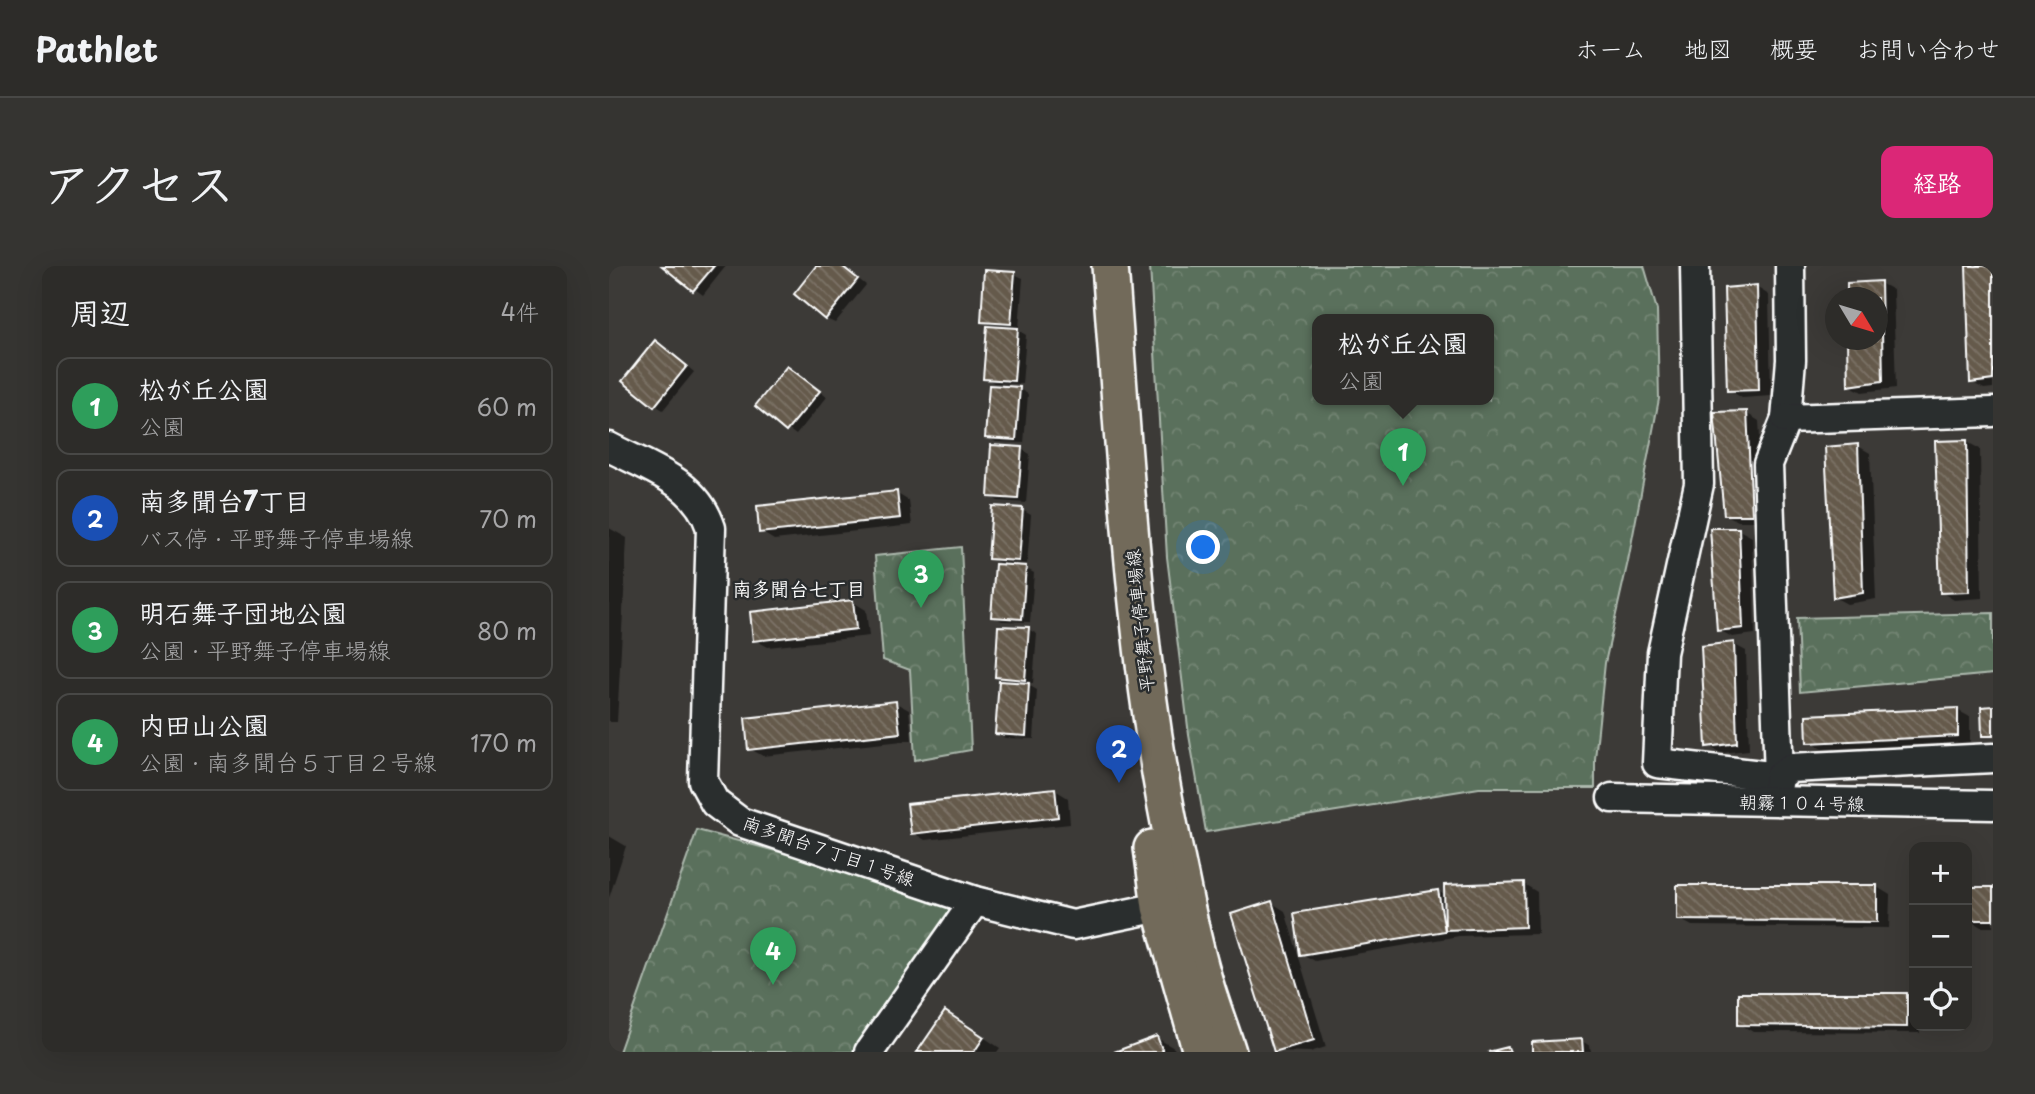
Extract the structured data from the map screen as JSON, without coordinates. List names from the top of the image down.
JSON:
{
  "streets": {
    "main road": ["平野舞子停車場線"],
    "street": ["朝霧１０４号線", "南多聞台７丁目１号線"]
  },
  "crossings": [
    ["平野舞子停車場線", "南多聞台７丁目１号線"]
  ],
  "districts": ["南多聞台七丁目"],
  "north": "bottom right",
  "page": {
    "header": "Pathlet",
    "nav": [
      "ホーム",
      "地図",
      "概要",
      "お問い合わせ"
    ],
    "title": "アクセス",
    "buttons": "経路",
    "heading": ["周辺", "4件"],
    "popup": ["松が丘公園", "公園"],
    "list": [
      {
        "mark": "1",
        "name": "松が丘公園",
        "note": "公園",
        "value": "60 m"
      },
      {
        "mark": "2",
        "name": "南多聞台7丁目",
        "note": "バス停 · 平野舞子停車場線",
        "value": "70 m"
      },
      {
        "mark": "3",
        "name": "明石舞子団地公園",
        "note": "公園 · 平野舞子停車場線",
        "value": "80 m"
      },
      {
        "mark": "4",
        "name": "内田山公園",
        "note": "公園 · 南多聞台５丁目２号線",
        "value": "170 m"
      }
    ],
    "pins": [
      "1",
      "3",
      "2",
      "4"
    ],
    "map_buttons": ["+", "−"]
  }
}
